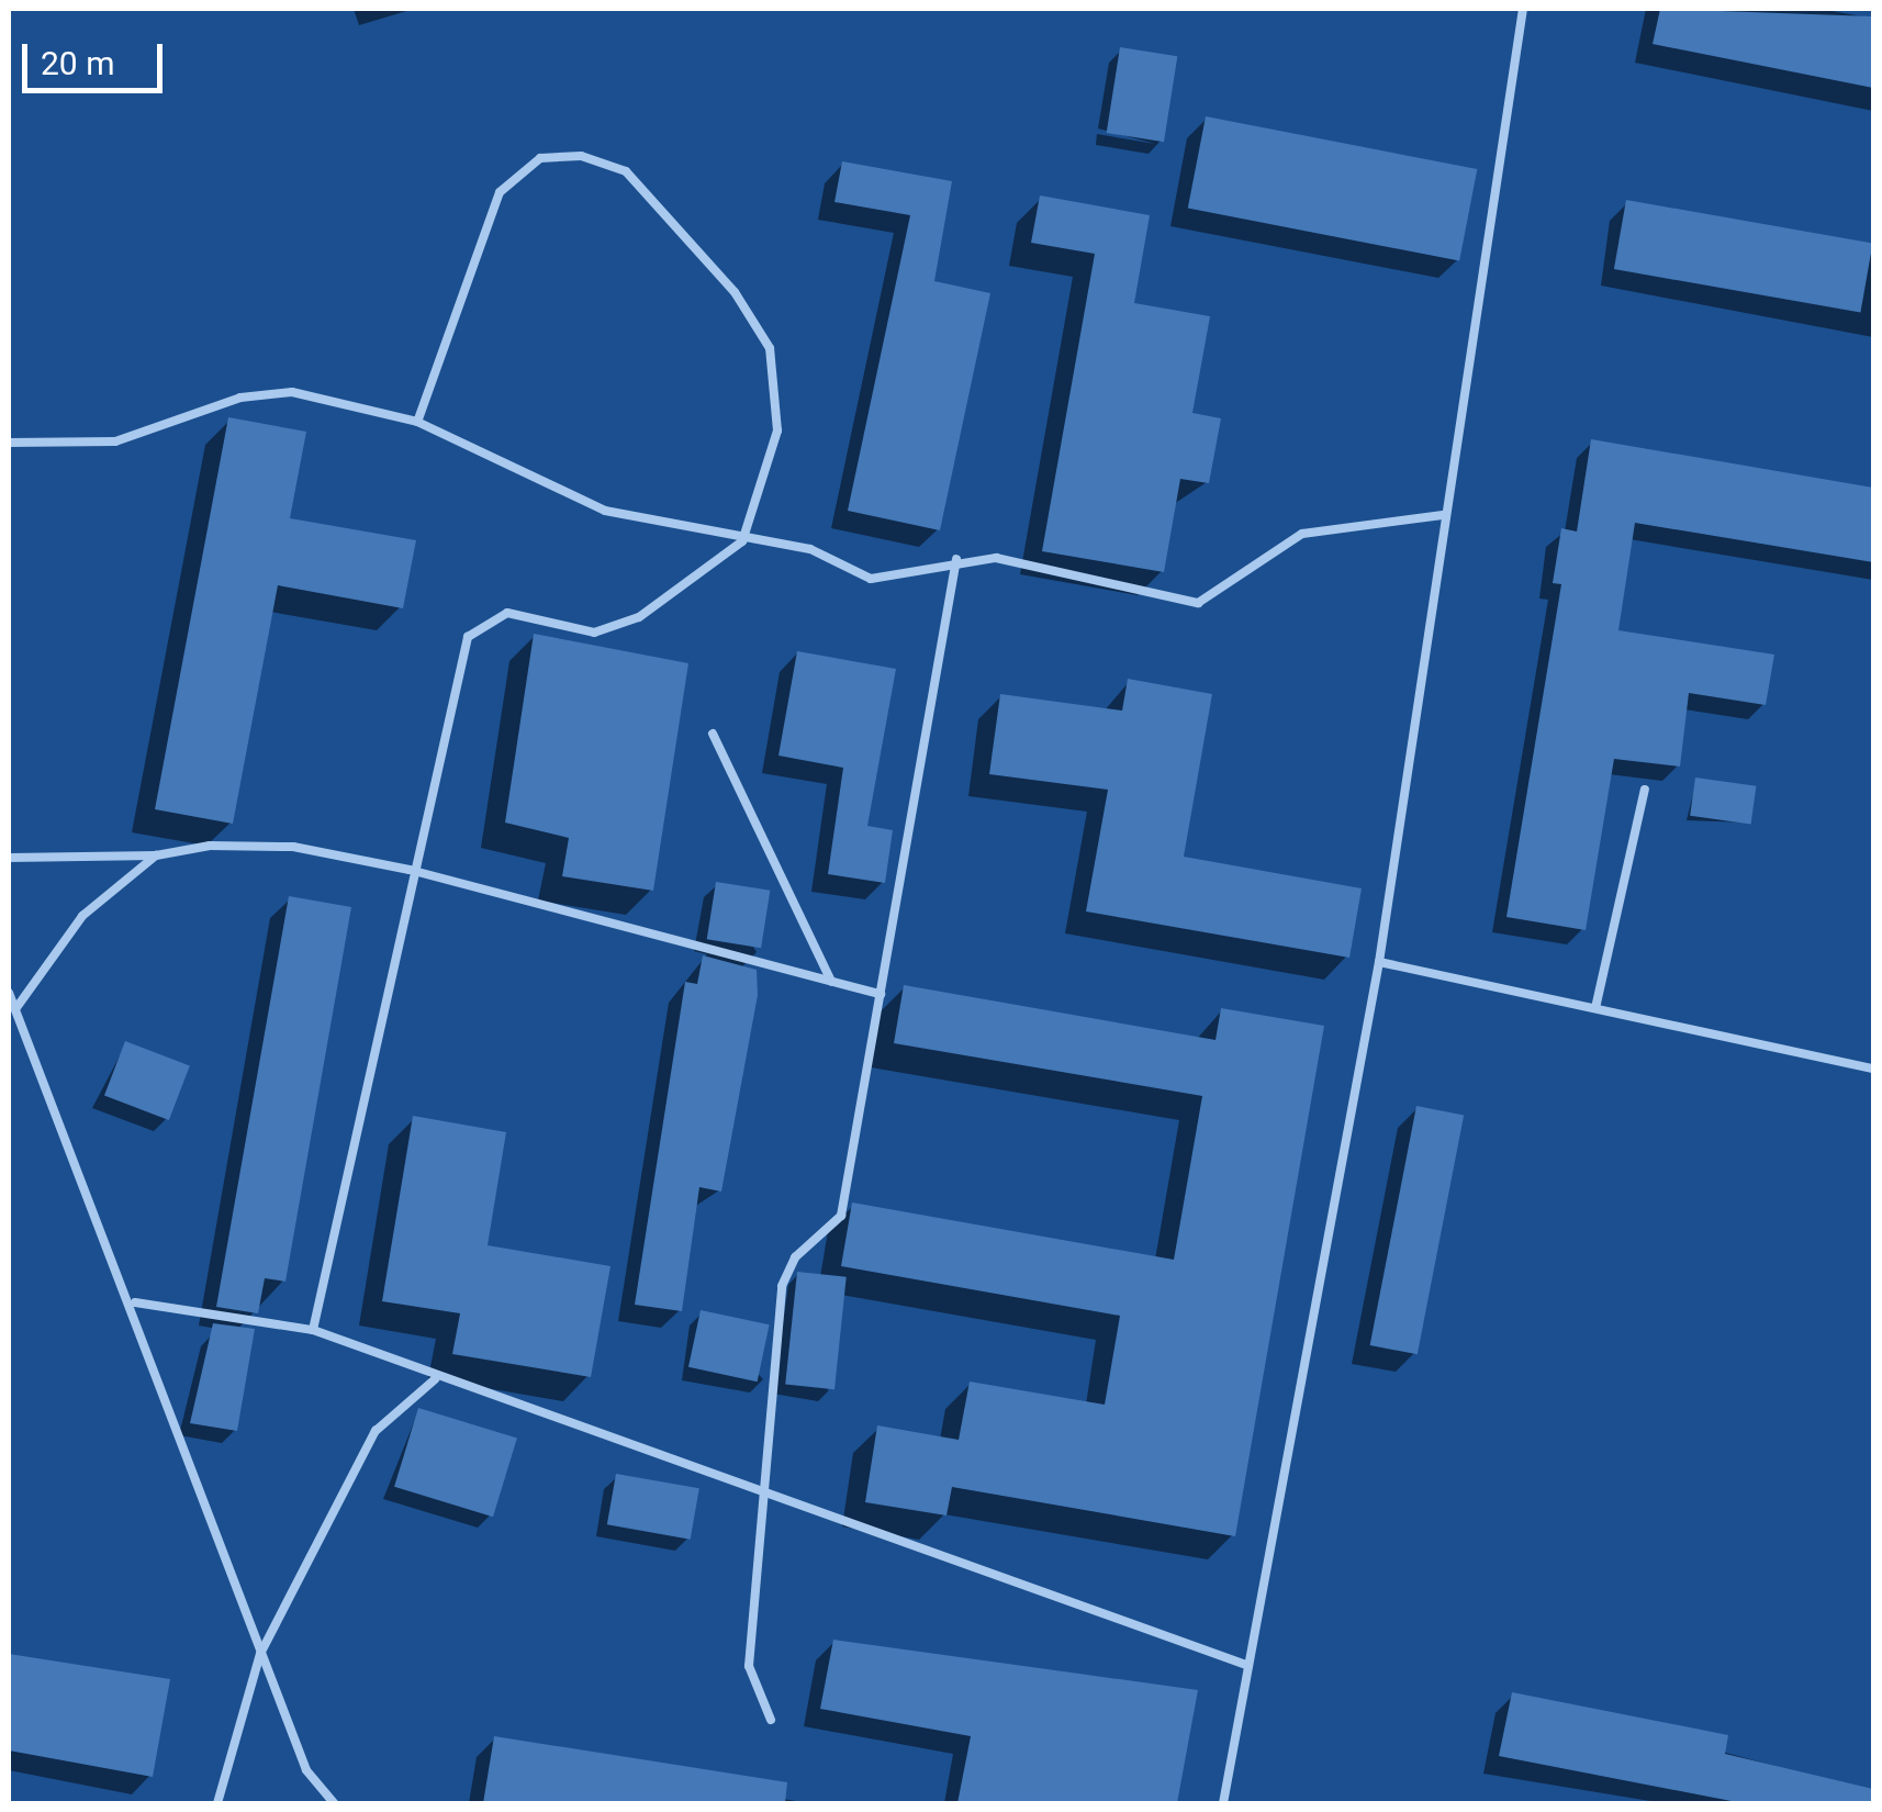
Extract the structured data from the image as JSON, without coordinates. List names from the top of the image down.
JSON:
{
  "scale_bar": "20 m"
}
